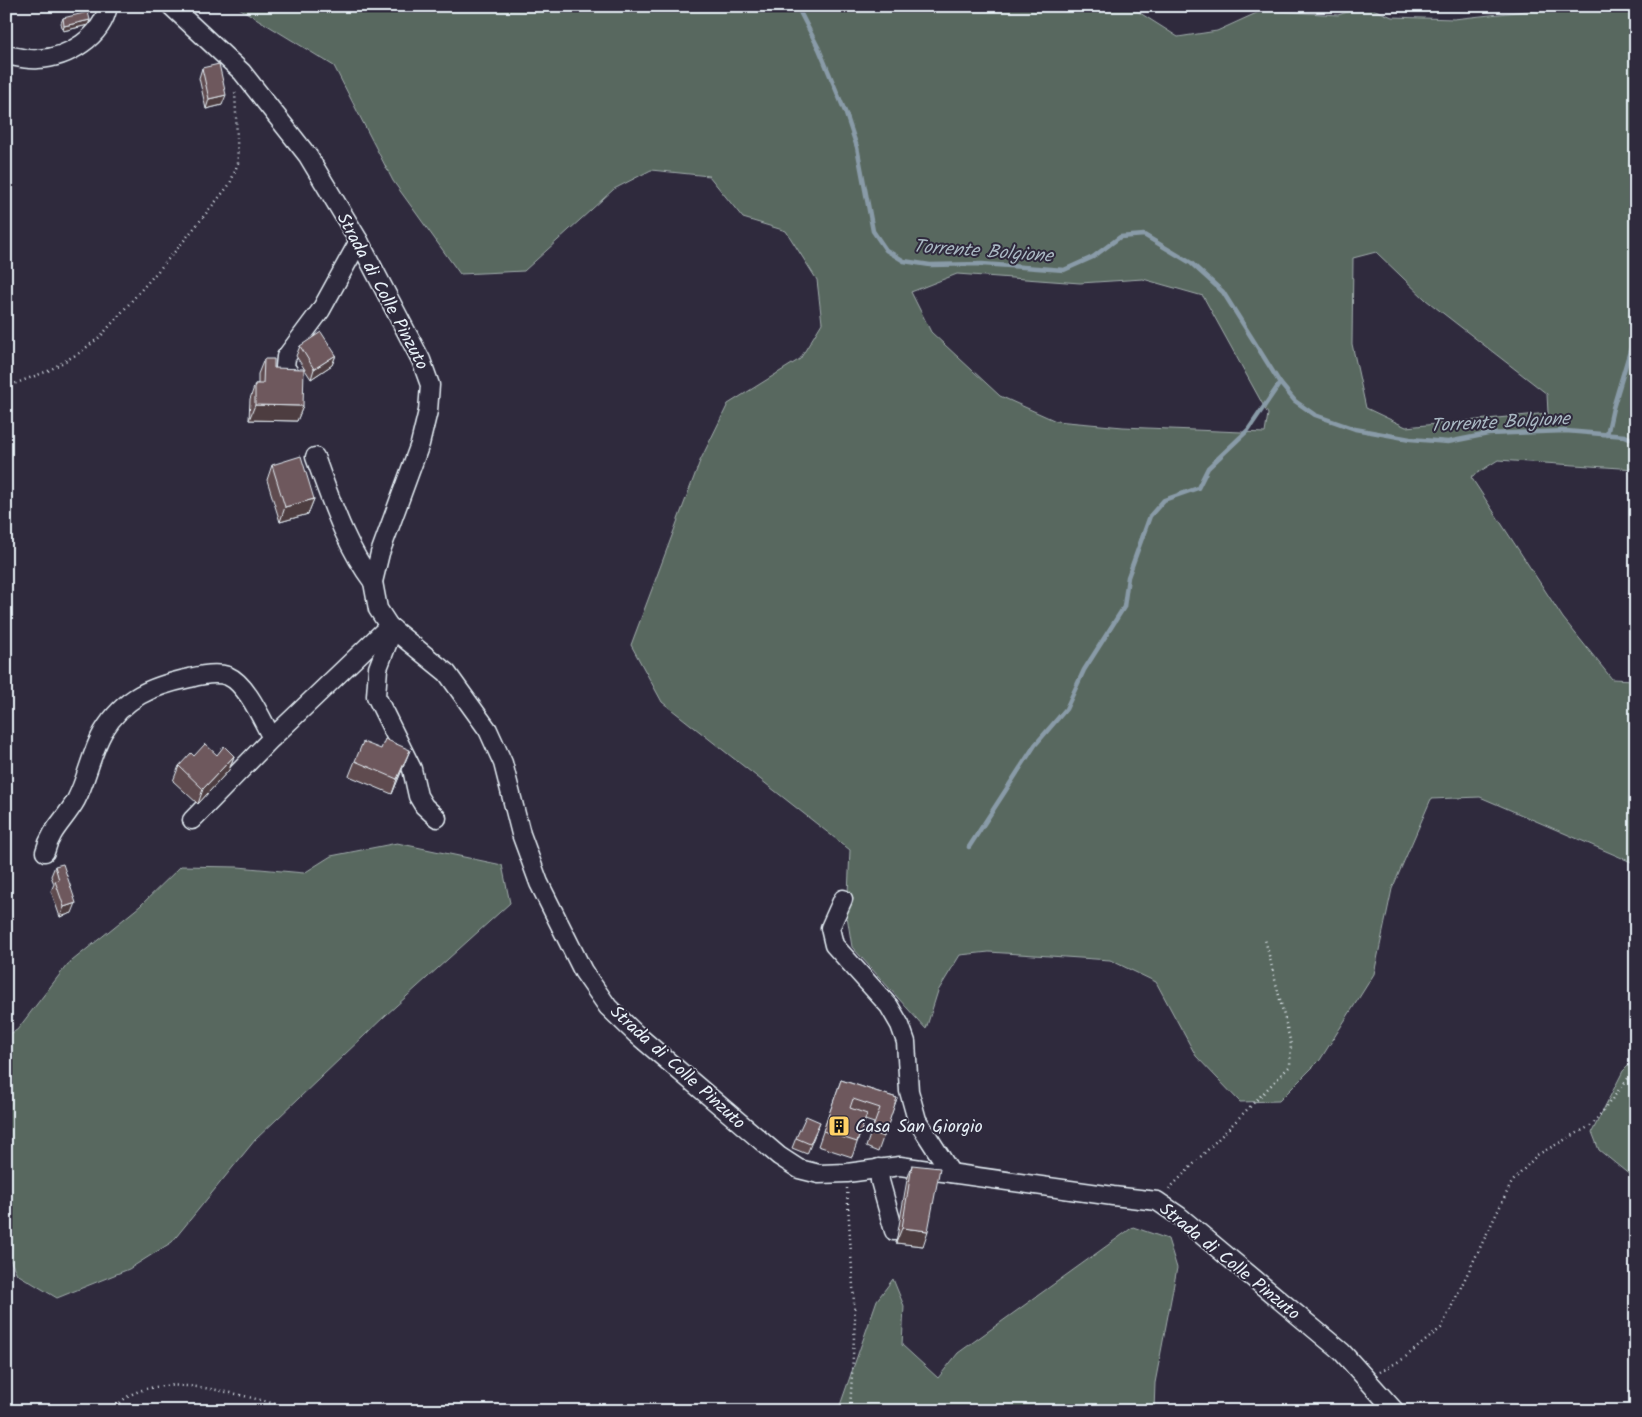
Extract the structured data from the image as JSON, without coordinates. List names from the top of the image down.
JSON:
{
  "streets": {
    "lane": ["Strada di Colle Pinzuto"]
  },
  "water": ["Torrente Bolgione"],
  "places": {
    "building": ["Casa San Giorgio"]
  }
}
